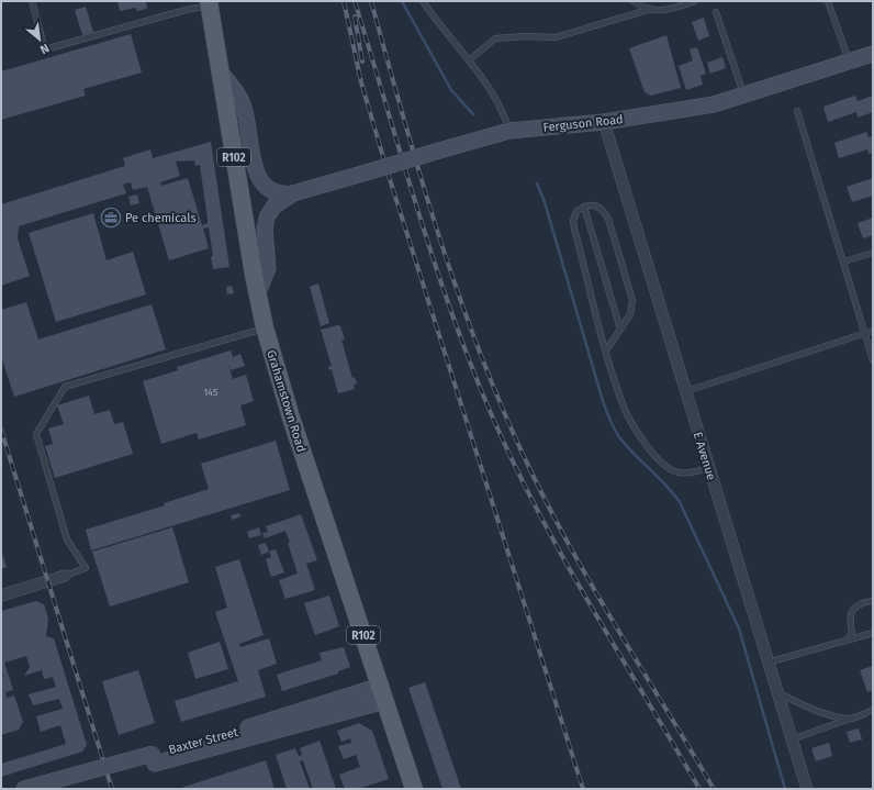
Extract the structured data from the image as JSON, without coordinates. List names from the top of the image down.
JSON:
{
  "streets": {
    "main road": [
      "Ferguson Road",
      "R102",
      "Grahamstown Road",
      "Baxter Street"
    ],
    "street": ["E Avenue"]
  },
  "crossings": [
    ["Ferguson Road", "Grahamstown Road"],
    ["Ferguson Road", "E Avenue"],
    ["Grahamstown Road", "Baxter Street"]
  ],
  "places": {
    "office": ["Pe chemicals"]
  },
  "house_numbers": ["145"],
  "north": "bottom right"
}
